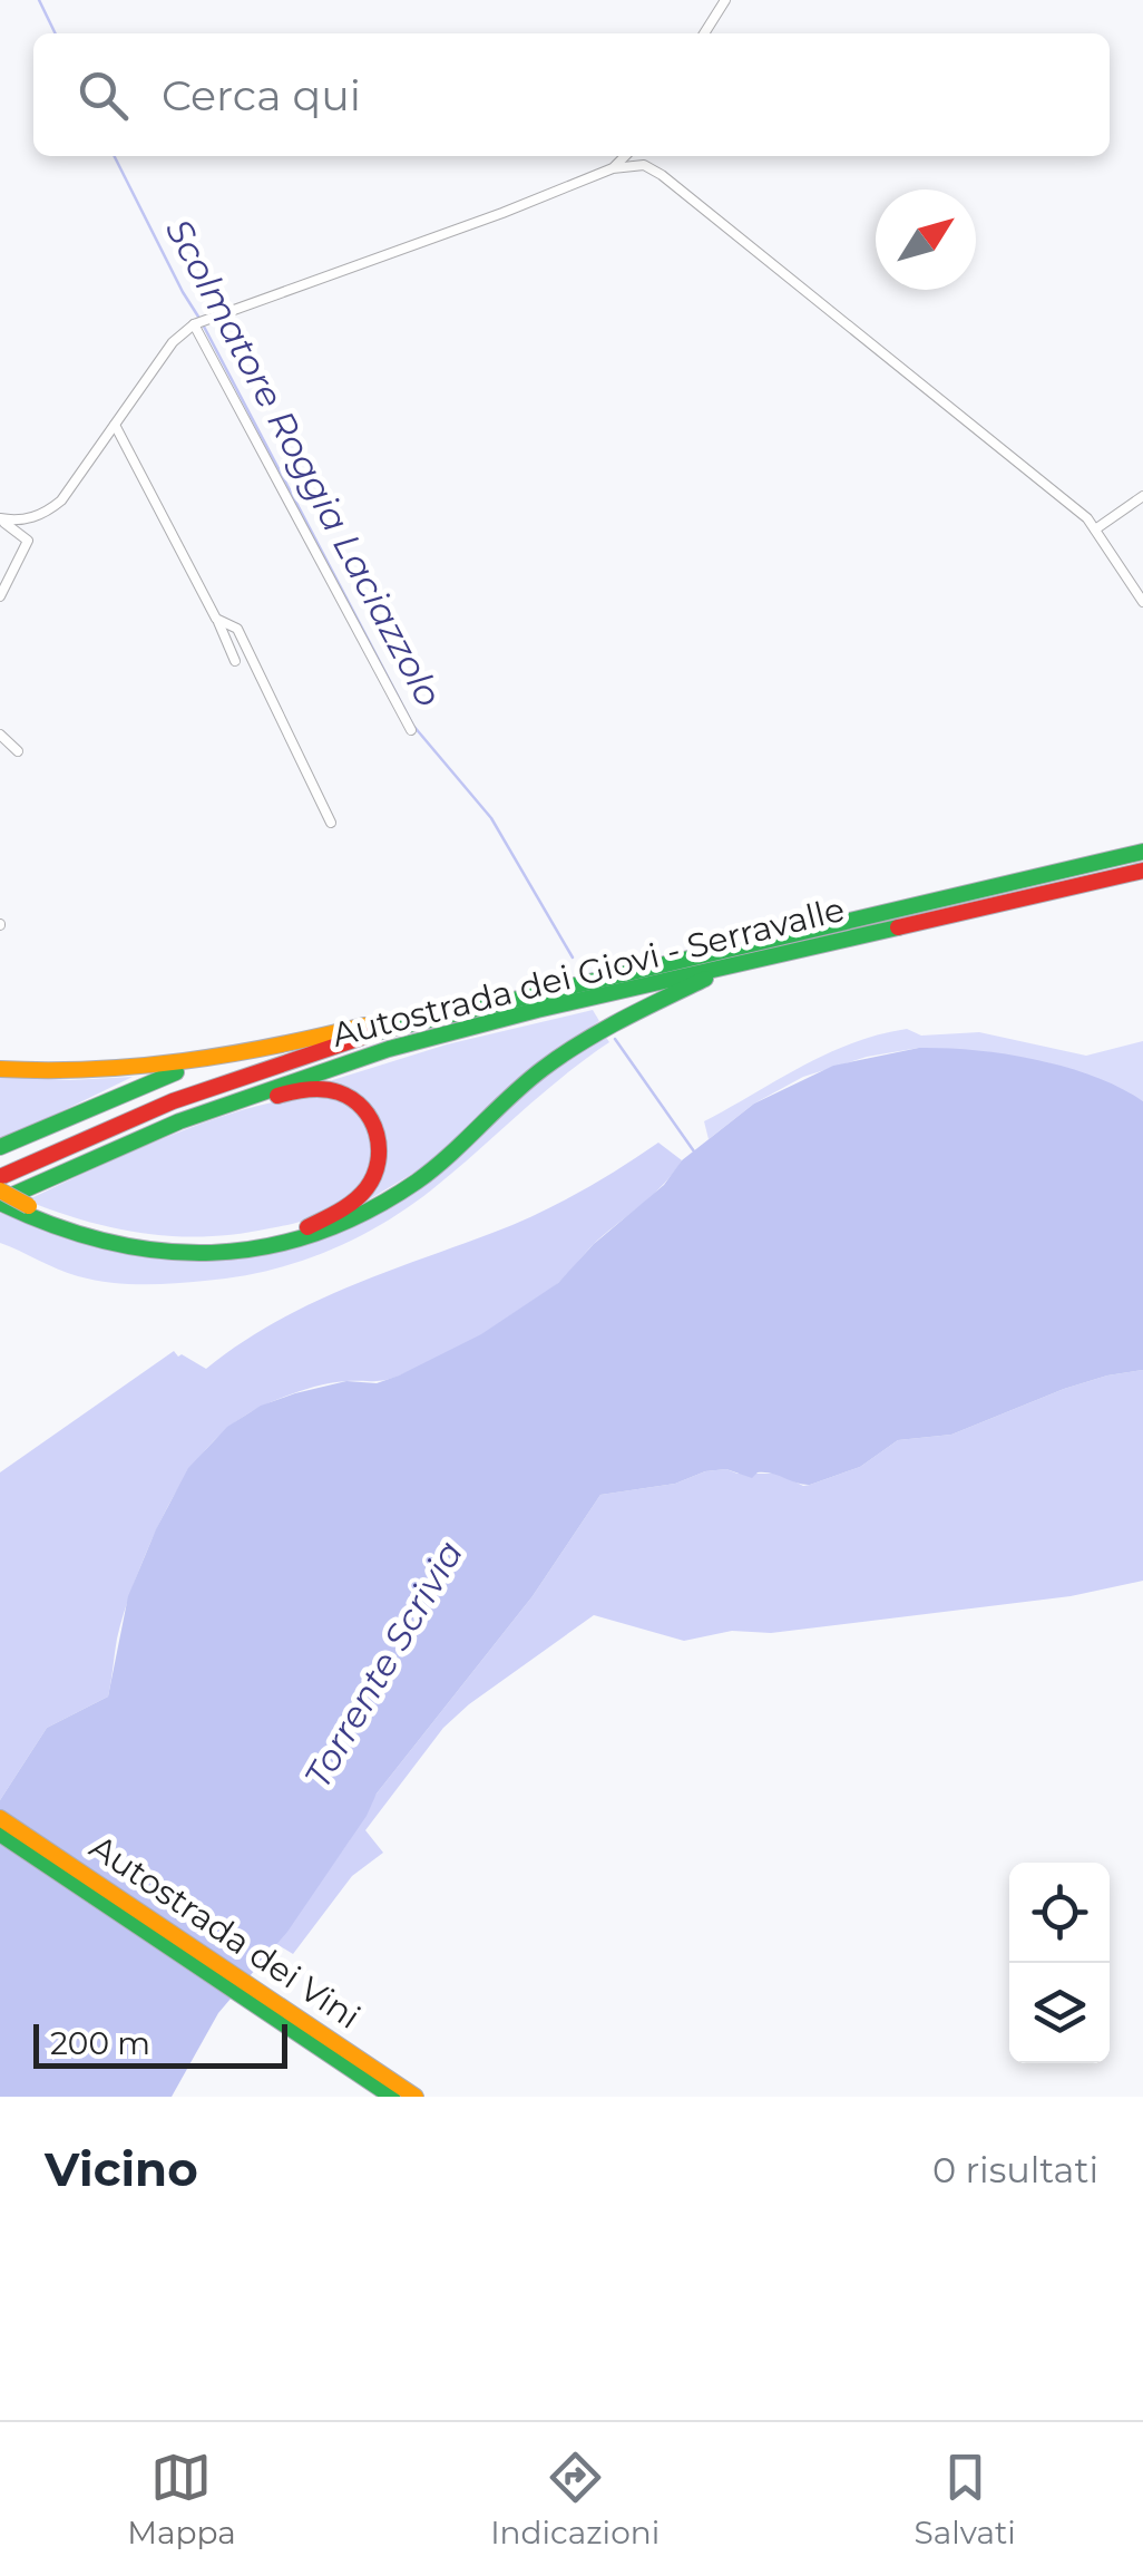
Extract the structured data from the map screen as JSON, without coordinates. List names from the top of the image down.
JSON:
{
  "streets": {
    "highway": ["Autostrada dei Giovi - Serravalle", "Autostrada dei Vini"]
  },
  "water": ["Scolmatore Roggia Laciazzolo", "Torrente Scrivia"],
  "scale_bar": "200 m",
  "north": "top right",
  "page": {
    "search": "Cerca qui",
    "scale": "200 m",
    "heading": ["Vicino", "0 risultati"],
    "nav": ["Mappa", "Indicazioni", "Salvati"]
  }
}
